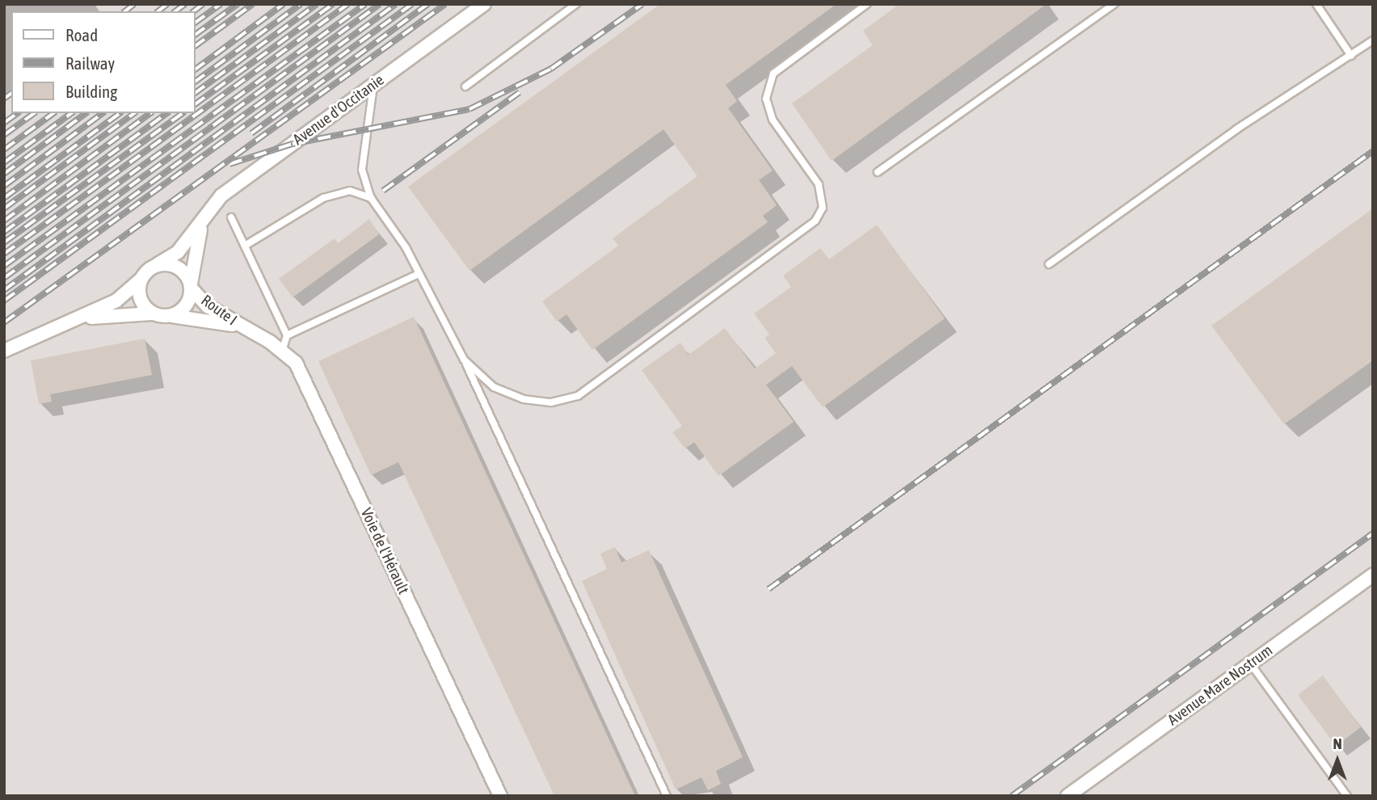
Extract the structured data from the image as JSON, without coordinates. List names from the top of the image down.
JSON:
{
  "streets": {
    "street": [
      "Avenue d'Occitanie",
      "Route I",
      "Voie de l'Hérault",
      "Avenue Mare Nostrum"
    ]
  },
  "crossings": [
    ["Avenue d'Occitanie", "Route I"],
    ["Route I", "Voie de l'Hérault"]
  ],
  "legend": ["Road", "Railway", "Building"],
  "north": "top"
}
